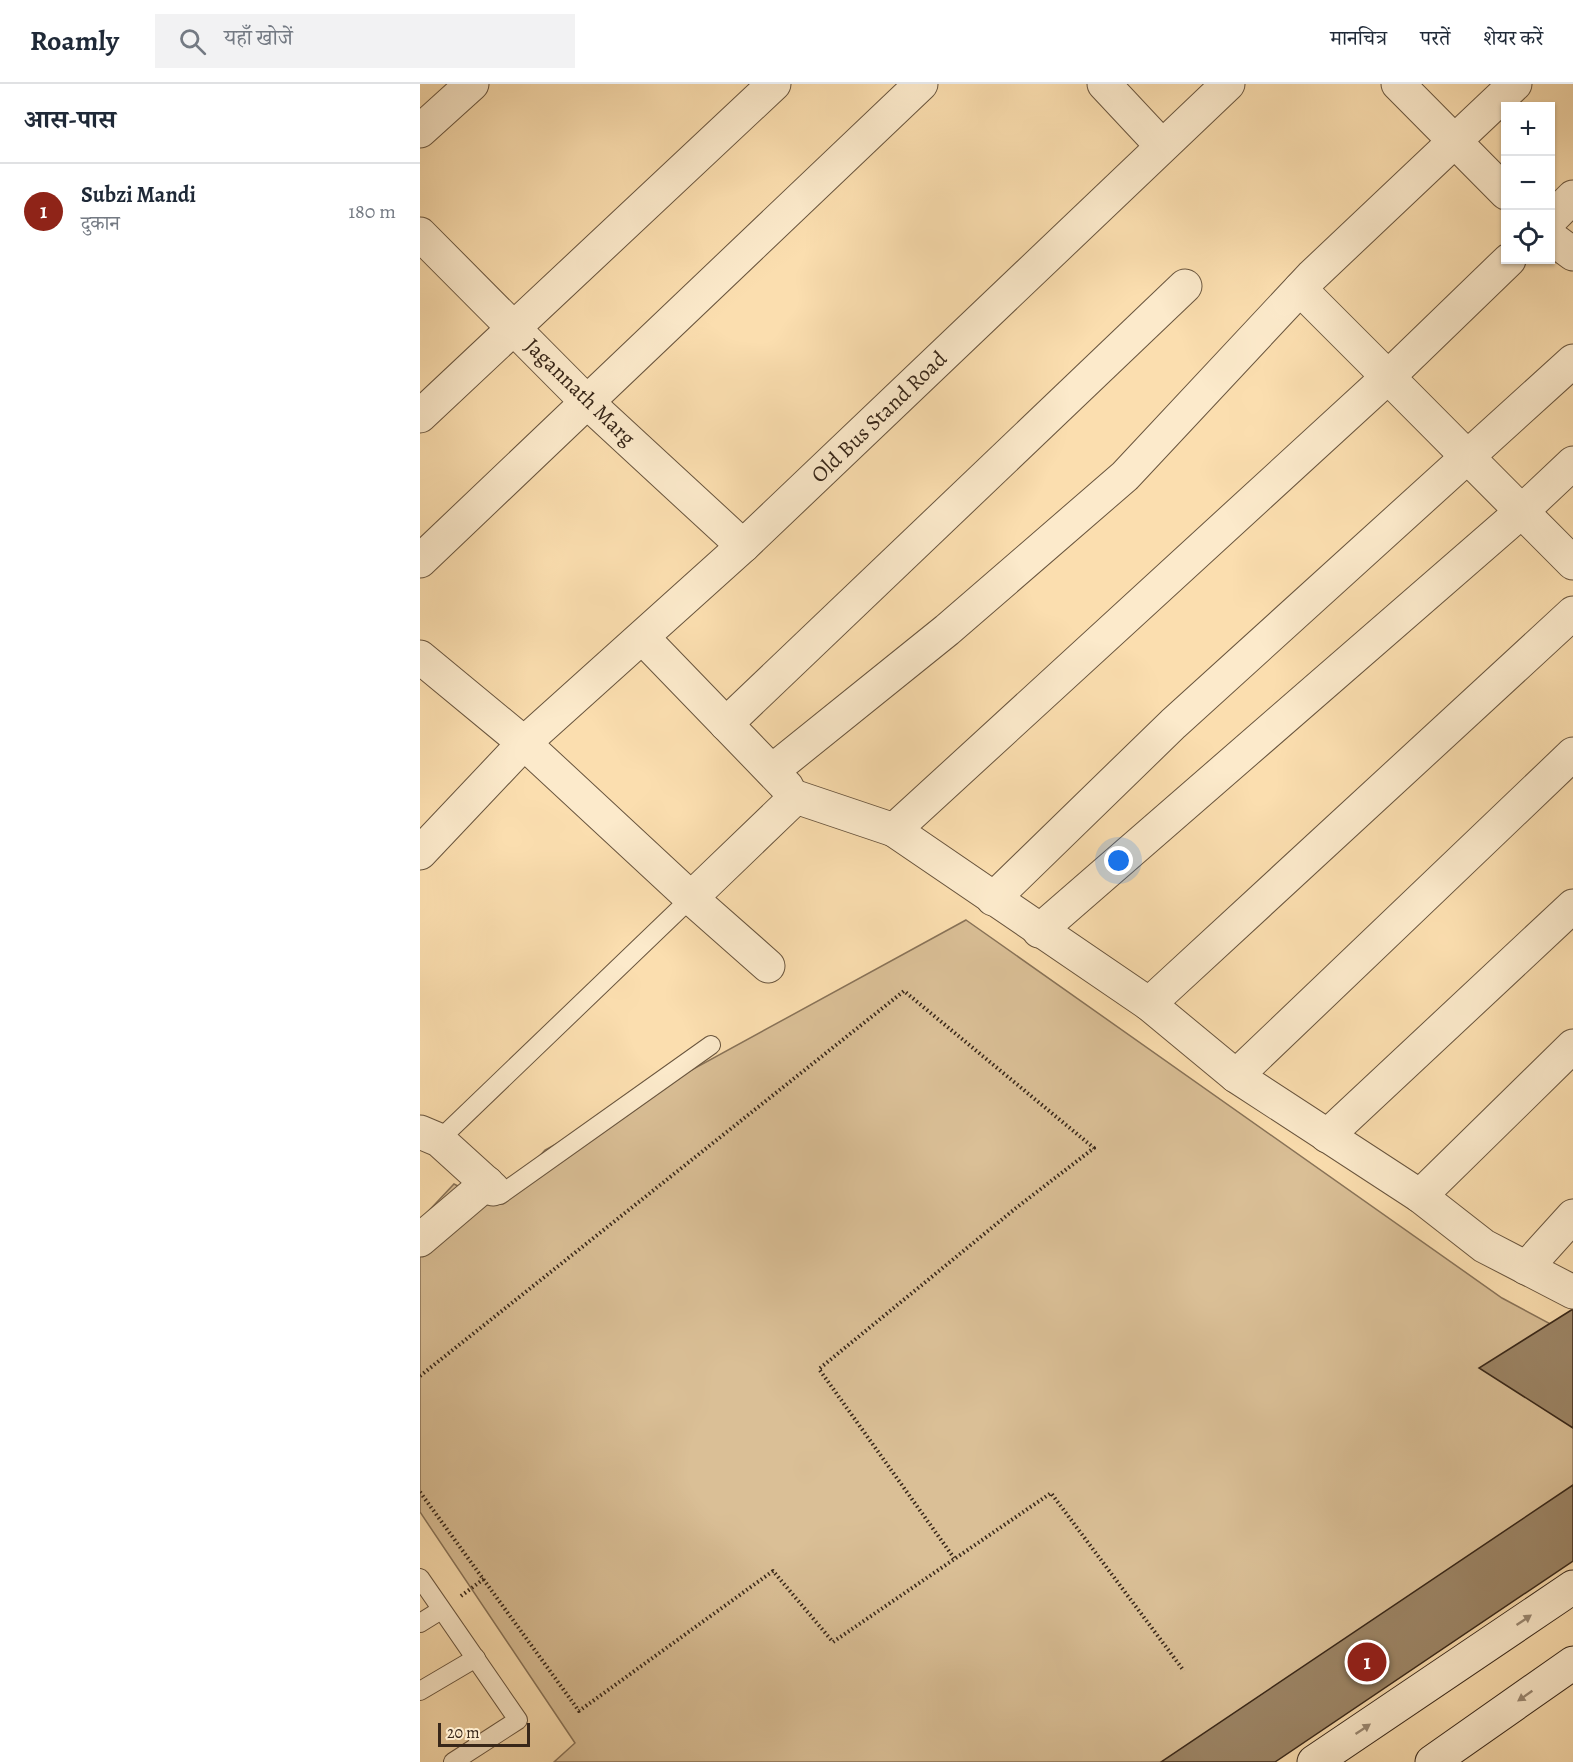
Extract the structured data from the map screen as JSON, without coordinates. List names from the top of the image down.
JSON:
{
  "streets": {
    "street": ["Jagannath Marg", "Old Bus Stand Road"]
  },
  "crossings": [
    ["Jagannath Marg", "Old Bus Stand Road"]
  ],
  "scale_bar": "20 m",
  "page": {
    "header": "Roamly",
    "search": "यहाँ खोजें",
    "nav": ["मानचित्र", "परतें", "शेयर करें"],
    "heading": "आस-पास",
    "map_buttons": ["+", "−"],
    "list": [
      {
        "mark": "1",
        "name": "Subzi Mandi",
        "note": "दुकान",
        "value": "180 m"
      }
    ],
    "pins": "1",
    "scale": "20 m"
  }
}
